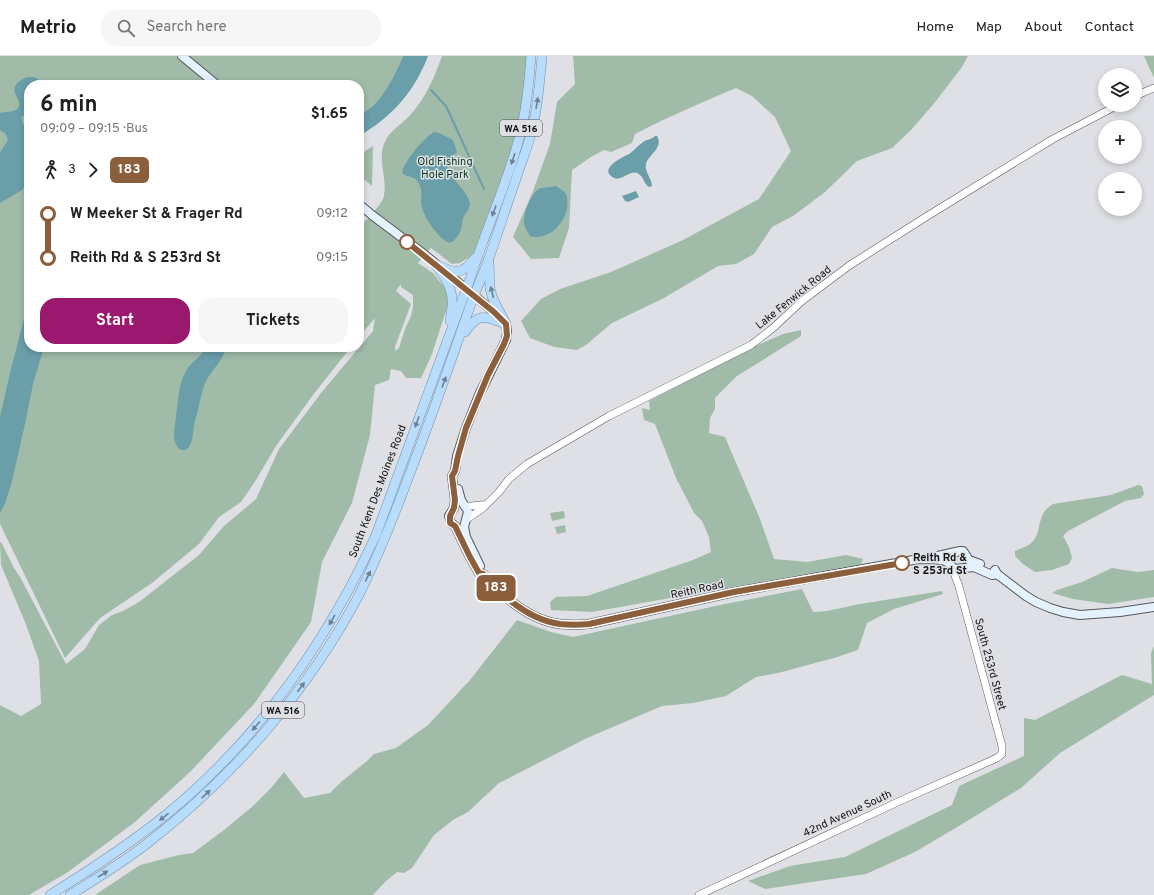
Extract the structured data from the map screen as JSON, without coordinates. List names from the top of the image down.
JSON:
{
  "streets": {
    "highway": ["WA 516", "South Kent Des Moines Road"],
    "main road": ["Reith Road"],
    "street": ["Lake Fenwick Road", "South 253rd Street", "42nd Avenue South"]
  },
  "crossings": [
    ["Lake Fenwick Road", "Reith Road"],
    ["Reith Road", "South 253rd Street"],
    ["South 253rd Street", "42nd Avenue South"]
  ],
  "parks": ["Old Fishing Hole Park"],
  "places": ["Reith Rd & S 253rd St"],
  "lines": ["bus line 183"],
  "page": {
    "header": "Metrio",
    "search": "Search here",
    "nav": [
      "Home",
      "Map",
      "About",
      "Contact"
    ],
    "on_map": "183",
    "map_buttons": ["+", "−"],
    "heading": ["6 min", "09:09 – 09:15 · Bus", "$1.65"],
    "legs": ["3", "183"],
    "list": [
      {
        "name": "W Meeker St & Frager Rd",
        "value": "09:12"
      },
      {
        "name": "Reith Rd & S 253rd St",
        "value": "09:15"
      }
    ],
    "buttons": ["Start", "Tickets"]
  }
}
